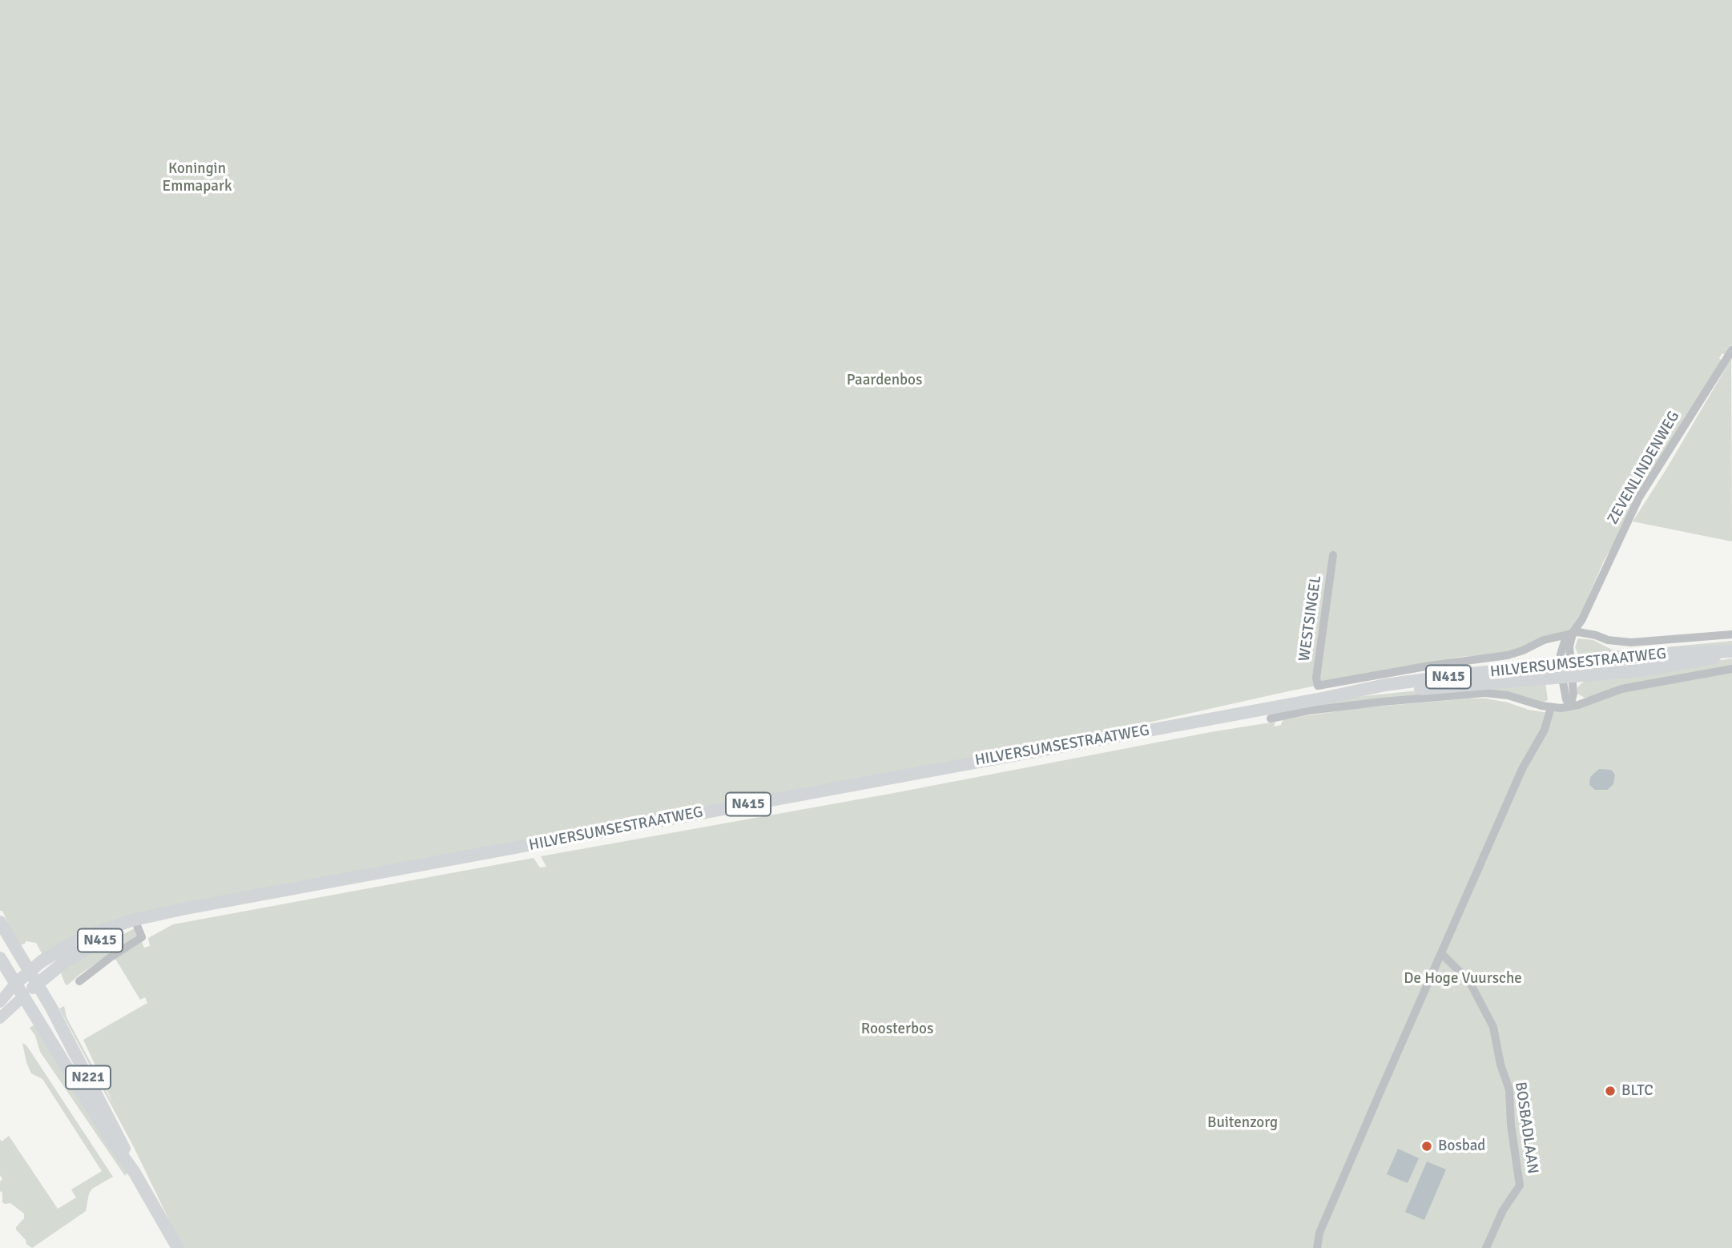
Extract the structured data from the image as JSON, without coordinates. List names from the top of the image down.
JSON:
{
  "streets": {
    "main road": ["HILVERSUMSESTRAATWEG", "N415", "N221"],
    "street": ["ZEVENLINDENWEG", "WESTSINGEL", "BOSBADLAAN"]
  },
  "crossings": [
    ["ZEVENLINDENWEG", "HILVERSUMSESTRAATWEG"],
    ["WESTSINGEL", "HILVERSUMSESTRAATWEG"],
    ["HILVERSUMSESTRAATWEG", "N415"],
    ["HILVERSUMSESTRAATWEG", "N221"],
    ["N415", "N221"]
  ],
  "parks": [
    "Koningin Emmapark",
    "Paardenbos",
    "De Hoge Vuursche",
    "Roosterbos",
    "Buitenzorg"
  ],
  "places": ["BLTC", "Bosbad"]
}
